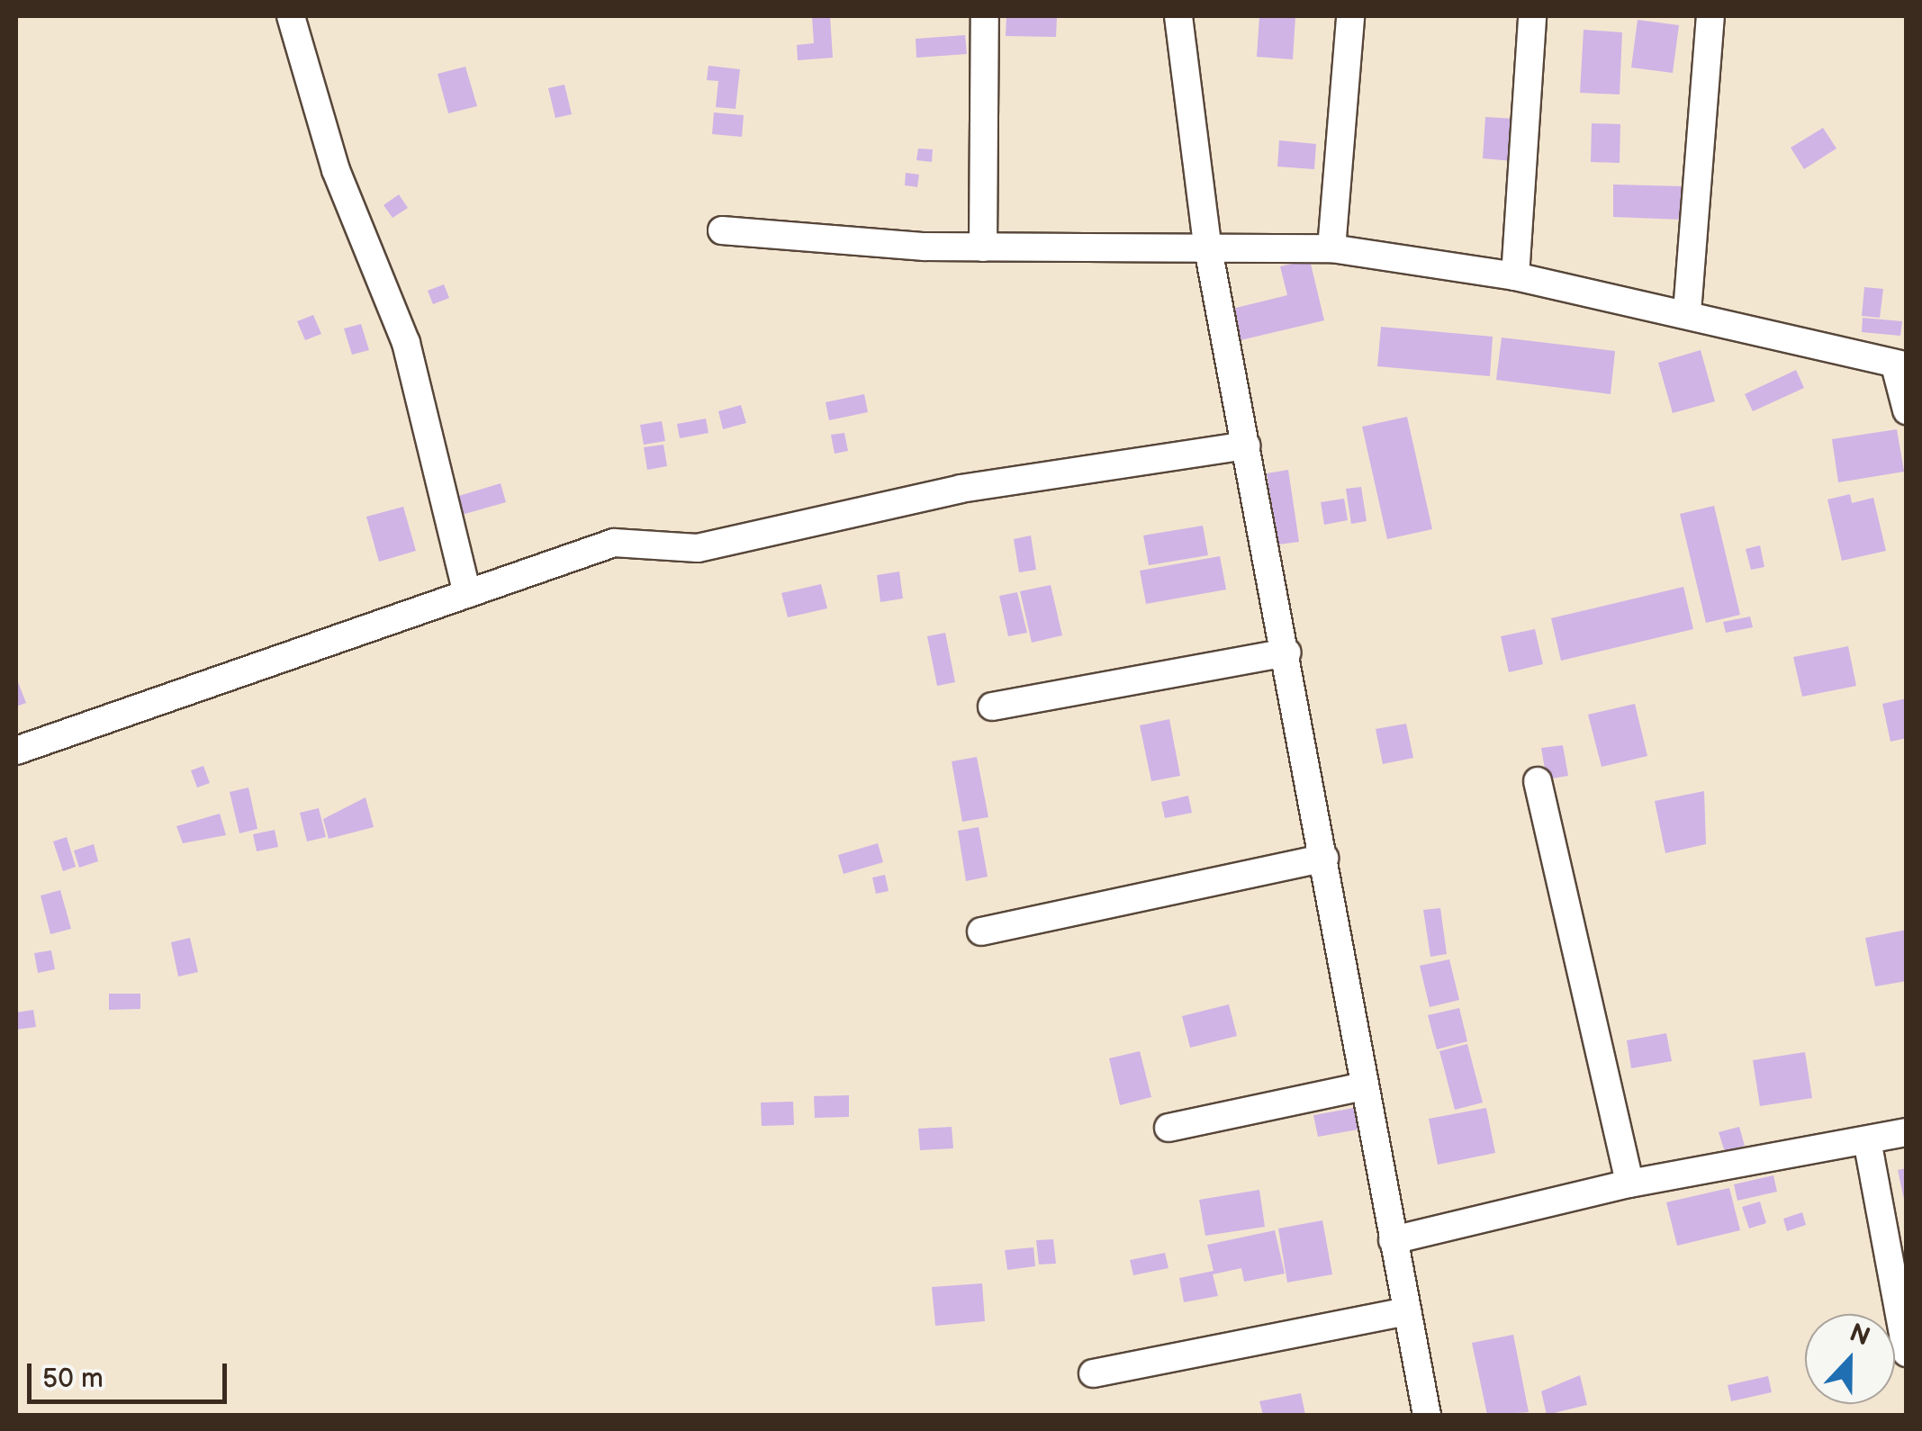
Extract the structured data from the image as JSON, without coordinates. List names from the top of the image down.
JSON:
{
  "scale_bar": "50 m",
  "north": "top"
}
